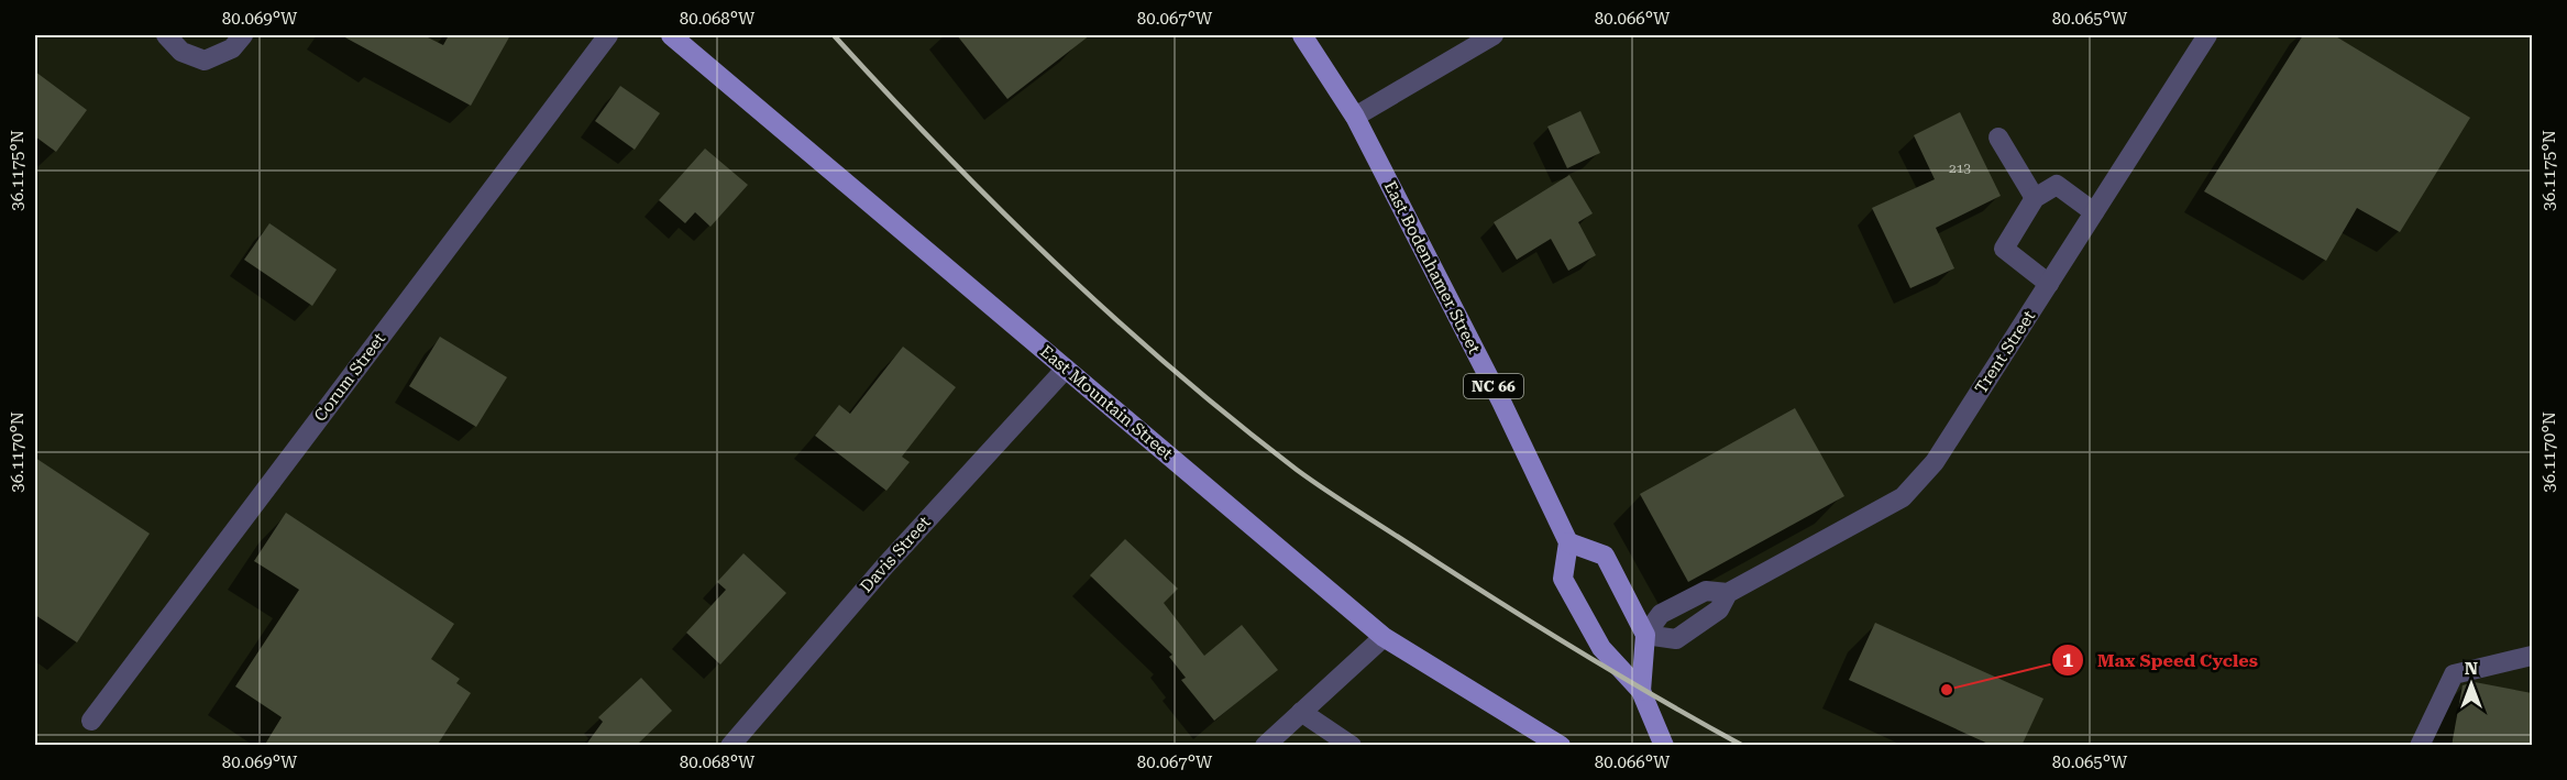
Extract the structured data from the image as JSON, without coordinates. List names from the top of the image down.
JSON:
{
  "streets": {
    "main road": ["East Bodenhamer Street", "NC 66", "East Mountain Street"],
    "street": ["Trent Street", "Corum Street", "Davis Street"]
  },
  "crossings": [
    ["East Mountain Street", "Davis Street"]
  ],
  "places": ["Max Speed Cycles"],
  "house_numbers": ["213"],
  "north": "top",
  "coordinates": [
    "80.069°W",
    "80.068°W",
    "80.067°W",
    "80.066°W",
    "80.065°W",
    "36.1175°N",
    "36.1170°N"
  ]
}
